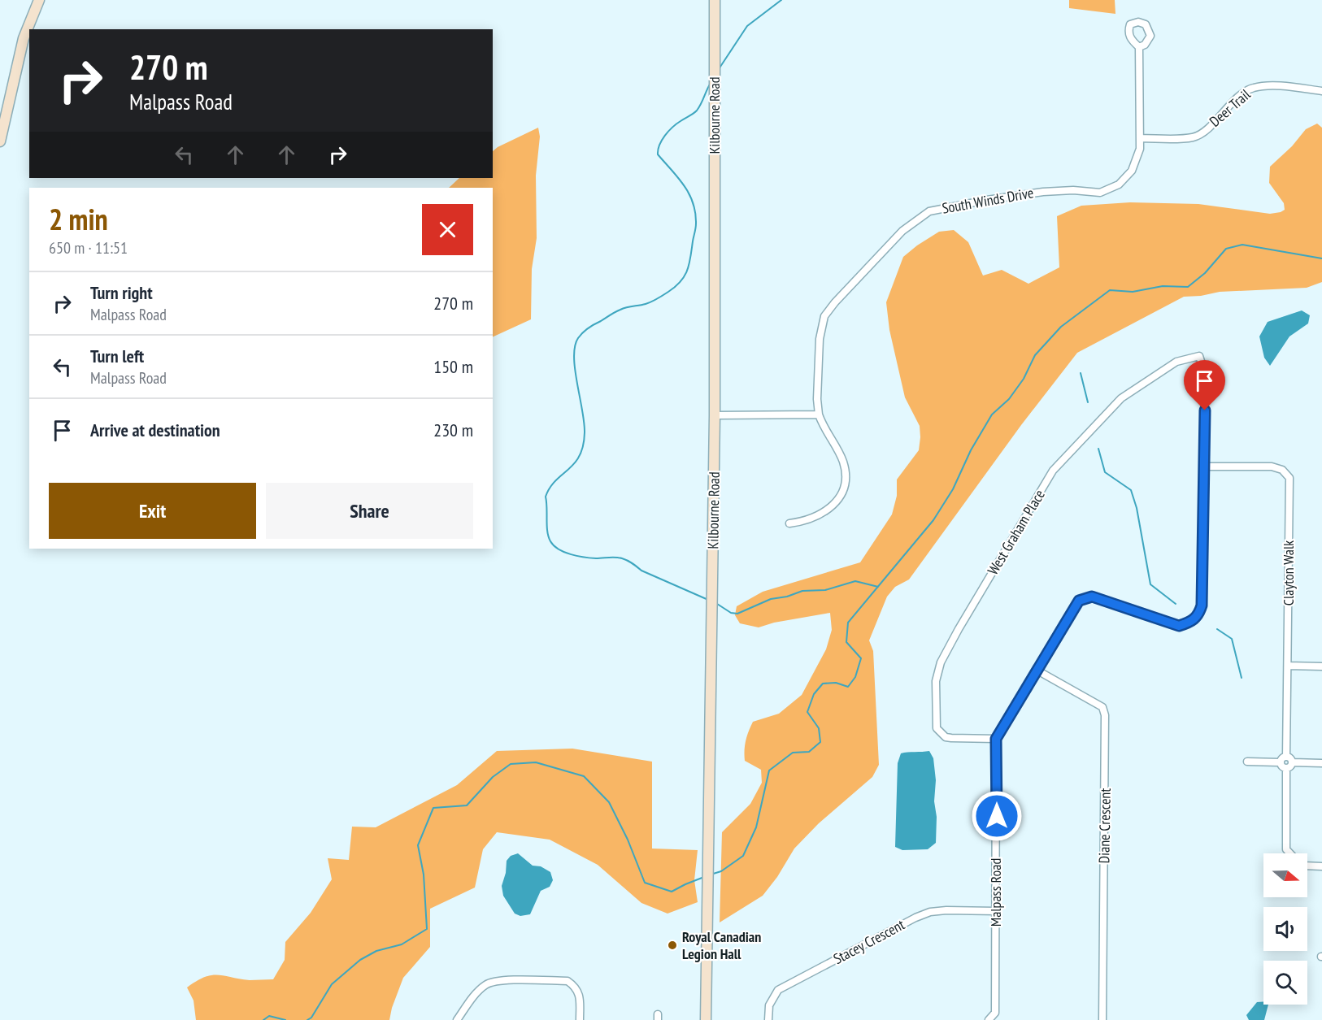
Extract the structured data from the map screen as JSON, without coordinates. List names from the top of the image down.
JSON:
{
  "streets": {
    "street": [
      "Deer Trail",
      "Kilbourne Road",
      "South Winds Drive",
      "West Graham Place",
      "Clayton Walk",
      "Diane Crescent",
      "Malpass Road",
      "Stacey Crescent"
    ]
  },
  "crossings": [
    ["Deer Trail", "South Winds Drive"],
    ["West Graham Place", "Clayton Walk"],
    ["West Graham Place", "Malpass Road"],
    ["Malpass Road", "Stacey Crescent"]
  ],
  "places": ["Royal Canadian Legion Hall"],
  "north": "right",
  "page": {
    "turn": ["270 m", "Malpass Road"],
    "heading": ["2 min", "650 m · 11:51"],
    "list": [
      {
        "name": "Turn right",
        "note": "Malpass Road",
        "value": "270 m"
      },
      {
        "name": "Turn left",
        "note": "Malpass Road",
        "value": "150 m"
      },
      {
        "name": "Arrive at destination",
        "value": "230 m"
      }
    ],
    "buttons": ["Exit", "Share"]
  }
}
